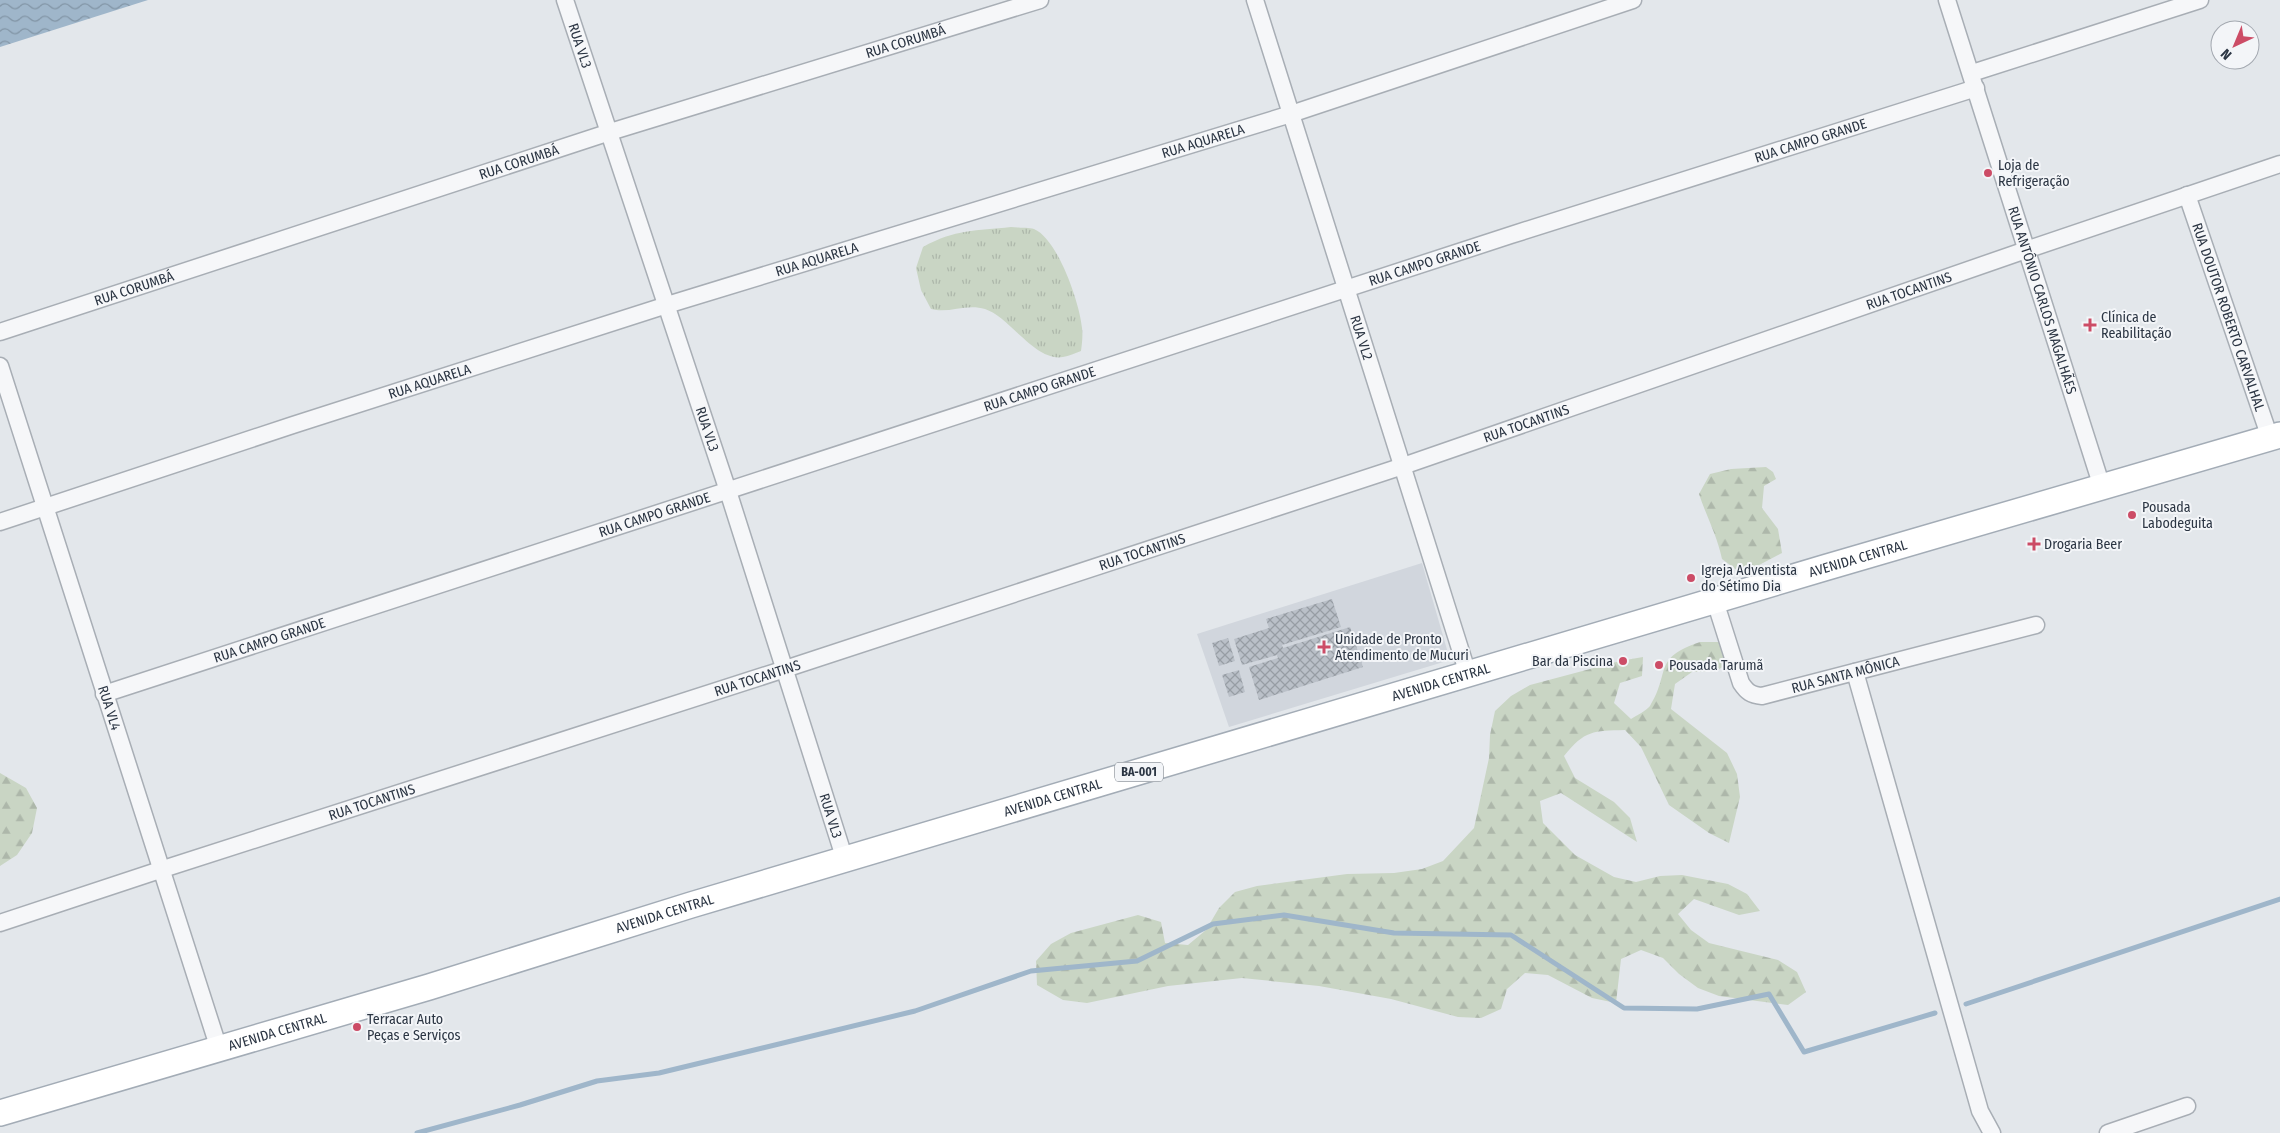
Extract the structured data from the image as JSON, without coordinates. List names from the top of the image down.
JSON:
{
  "streets": {
    "main road": ["AVENIDA CENTRAL", "BA-001"],
    "street": [
      "RUA CORUMBÁ",
      "RUA VL3",
      "RUA AQUARELA",
      "RUA CAMPO GRANDE",
      "RUA TOCANTINS",
      "RUA ANTÔNIO CARLOS MAGALHÃES",
      "RUA DOUTOR ROBERTO CARVALHAL",
      "RUA VL2",
      "RUA SANTA MÔNICA",
      "RUA VL4"
    ]
  },
  "crossings": [
    ["RUA CORUMBÁ", "RUA VL3"],
    ["RUA VL3", "RUA AQUARELA"],
    ["RUA VL3", "RUA CAMPO GRANDE"],
    ["RUA VL3", "RUA TOCANTINS"],
    ["RUA VL3", "AVENIDA CENTRAL"],
    ["RUA AQUARELA", "RUA VL2"],
    ["RUA AQUARELA", "RUA VL4"],
    ["RUA CAMPO GRANDE", "RUA ANTÔNIO CARLOS MAGALHÃES"],
    ["RUA CAMPO GRANDE", "RUA VL2"],
    ["RUA CAMPO GRANDE", "RUA VL4"],
    ["RUA TOCANTINS", "RUA ANTÔNIO CARLOS MAGALHÃES"],
    ["RUA TOCANTINS", "RUA DOUTOR ROBERTO CARVALHAL"],
    ["RUA TOCANTINS", "RUA VL2"],
    ["RUA TOCANTINS", "RUA VL4"],
    ["RUA ANTÔNIO CARLOS MAGALHÃES", "AVENIDA CENTRAL"],
    ["RUA DOUTOR ROBERTO CARVALHAL", "AVENIDA CENTRAL"],
    ["RUA VL2", "AVENIDA CENTRAL"],
    ["AVENIDA CENTRAL", "RUA SANTA MÔNICA"],
    ["AVENIDA CENTRAL", "RUA VL4"]
  ],
  "places": {
    "other": [
      "Loja de Refrigeração",
      "Pousada Labodeguita",
      "Igreja Adventista do Sétimo Dia",
      "Bar da Piscina",
      "Pousada Tarumã",
      "Terracar Auto Peças e Serviços"
    ],
    "health": ["Clínica de Reabilitação", "Drogaria Beer", "Unidade de Pronto Atendimento de Mucuri"]
  },
  "north": "bottom left"
}
